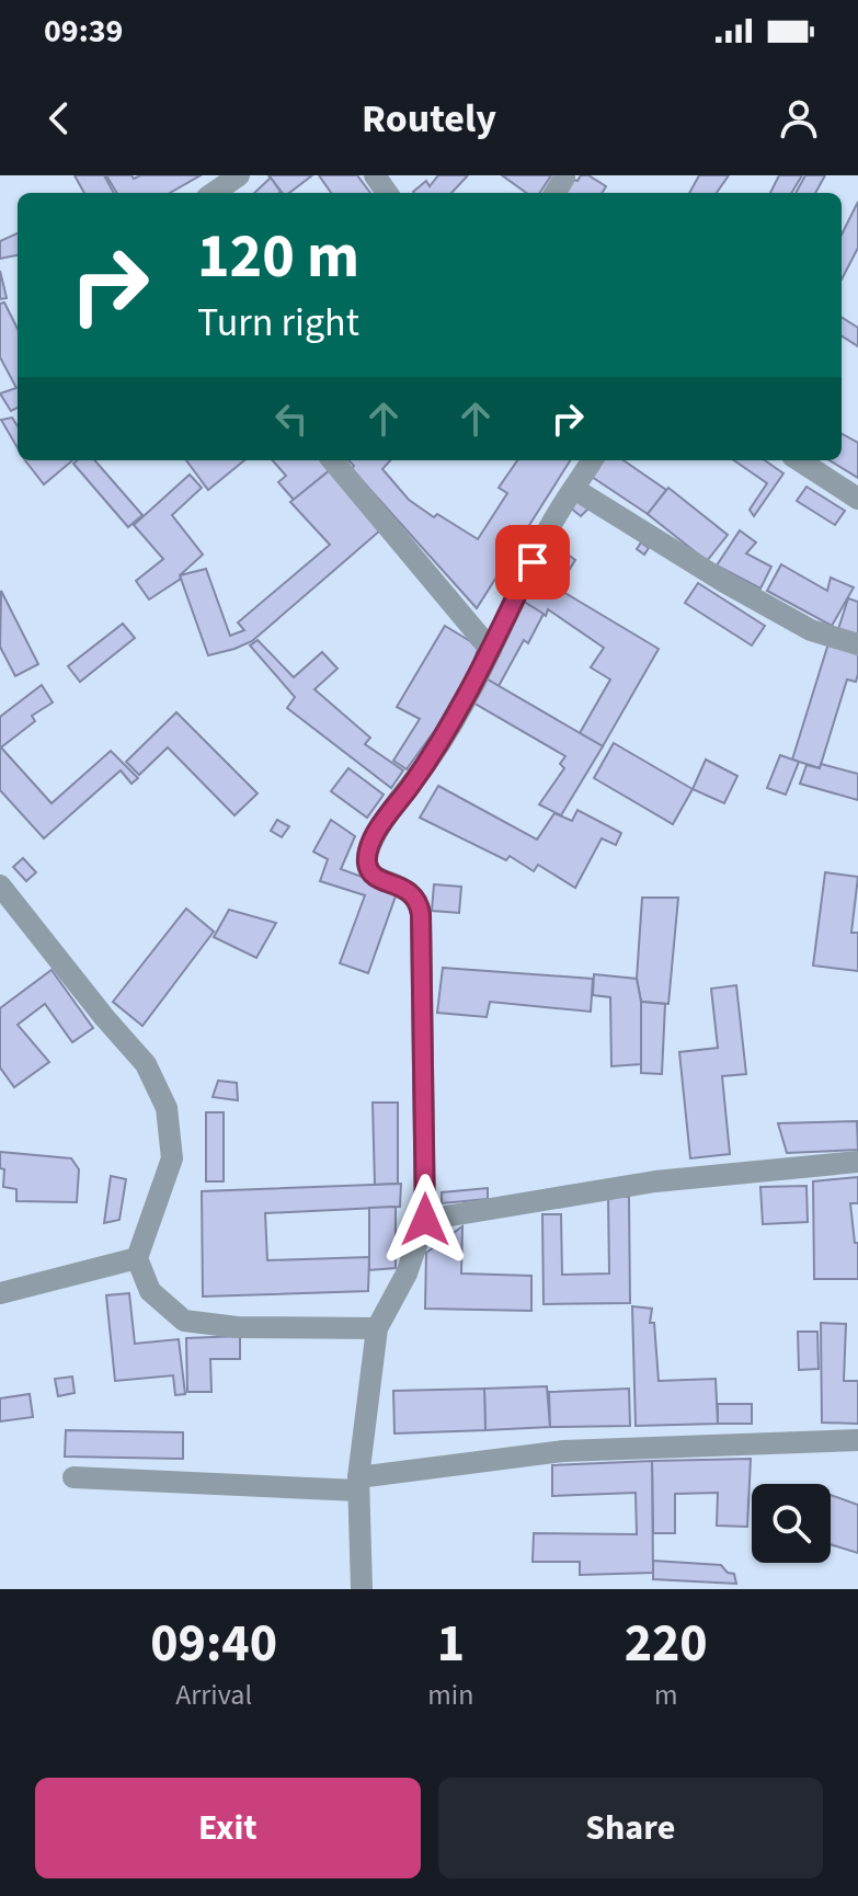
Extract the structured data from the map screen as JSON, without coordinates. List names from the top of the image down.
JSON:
{
  "page": {
    "status": "09:39",
    "header": "Routely",
    "turn": ["120 m", "Turn right"],
    "eta": [
      "09:40",
      "Arrival",
      "1",
      "min",
      "220",
      "m"
    ],
    "buttons": ["Exit", "Share"]
  }
}
